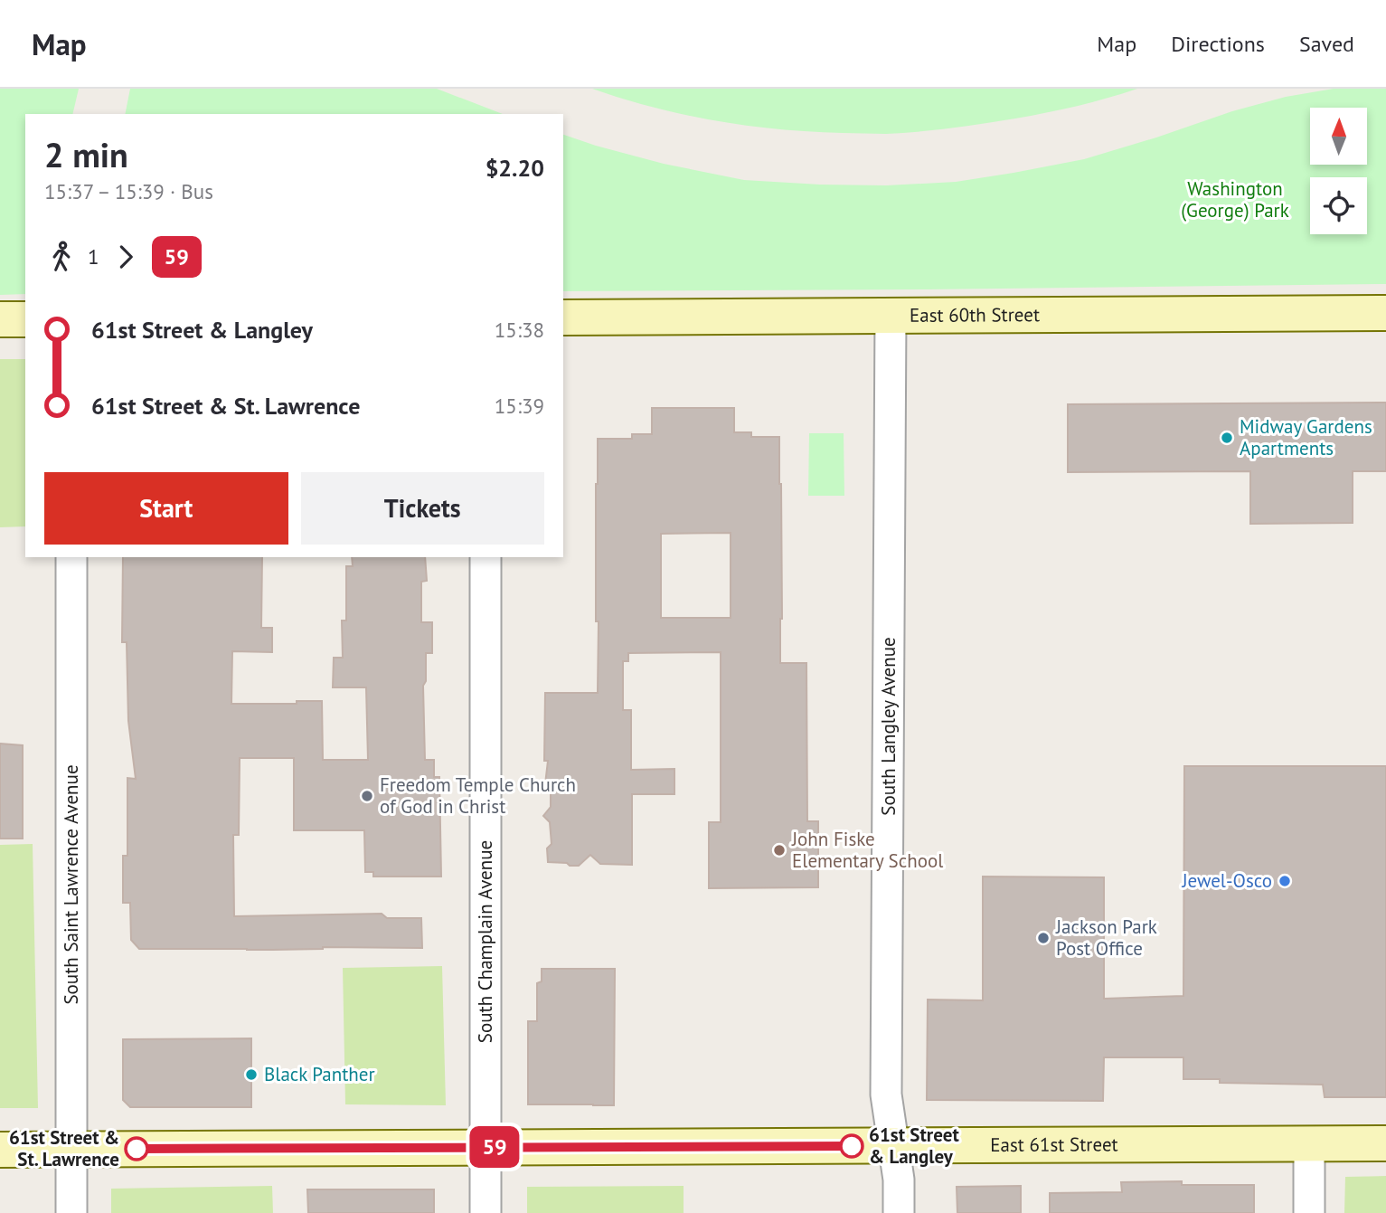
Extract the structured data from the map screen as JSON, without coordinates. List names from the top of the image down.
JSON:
{
  "streets": {
    "street": [
      "East 60th Street",
      "South Langley Avenue",
      "South Saint Lawrence Avenue",
      "South Champlain Avenue",
      "East 61st Street"
    ]
  },
  "crossings": [
    ["East 60th Street", "South Langley Avenue"],
    ["South Langley Avenue", "East 61st Street"],
    ["South Saint Lawrence Avenue", "East 61st Street"],
    ["South Champlain Avenue", "East 61st Street"]
  ],
  "parks": ["Washington (George) Park"],
  "places": [
    "Midway Gardens Apartments",
    "Freedom Temple Church of God in Christ",
    "John Fiske Elementary School",
    "Jewel-Osco",
    "Jackson Park Post Office",
    "Black Panther",
    "61st Street & Langley",
    "61st Street & St. Lawrence"
  ],
  "lines": ["bus line 59"],
  "north": "top",
  "page": {
    "header": "Map",
    "nav": ["Map", "Directions", "Saved"],
    "on_map": "59",
    "heading": ["2 min", "15:37 – 15:39 · Bus", "$2.20"],
    "legs": ["1", "59"],
    "list": [
      {
        "name": "61st Street & Langley",
        "value": "15:38"
      },
      {
        "name": "61st Street & St. Lawrence",
        "value": "15:39"
      }
    ],
    "buttons": ["Start", "Tickets"]
  }
}
